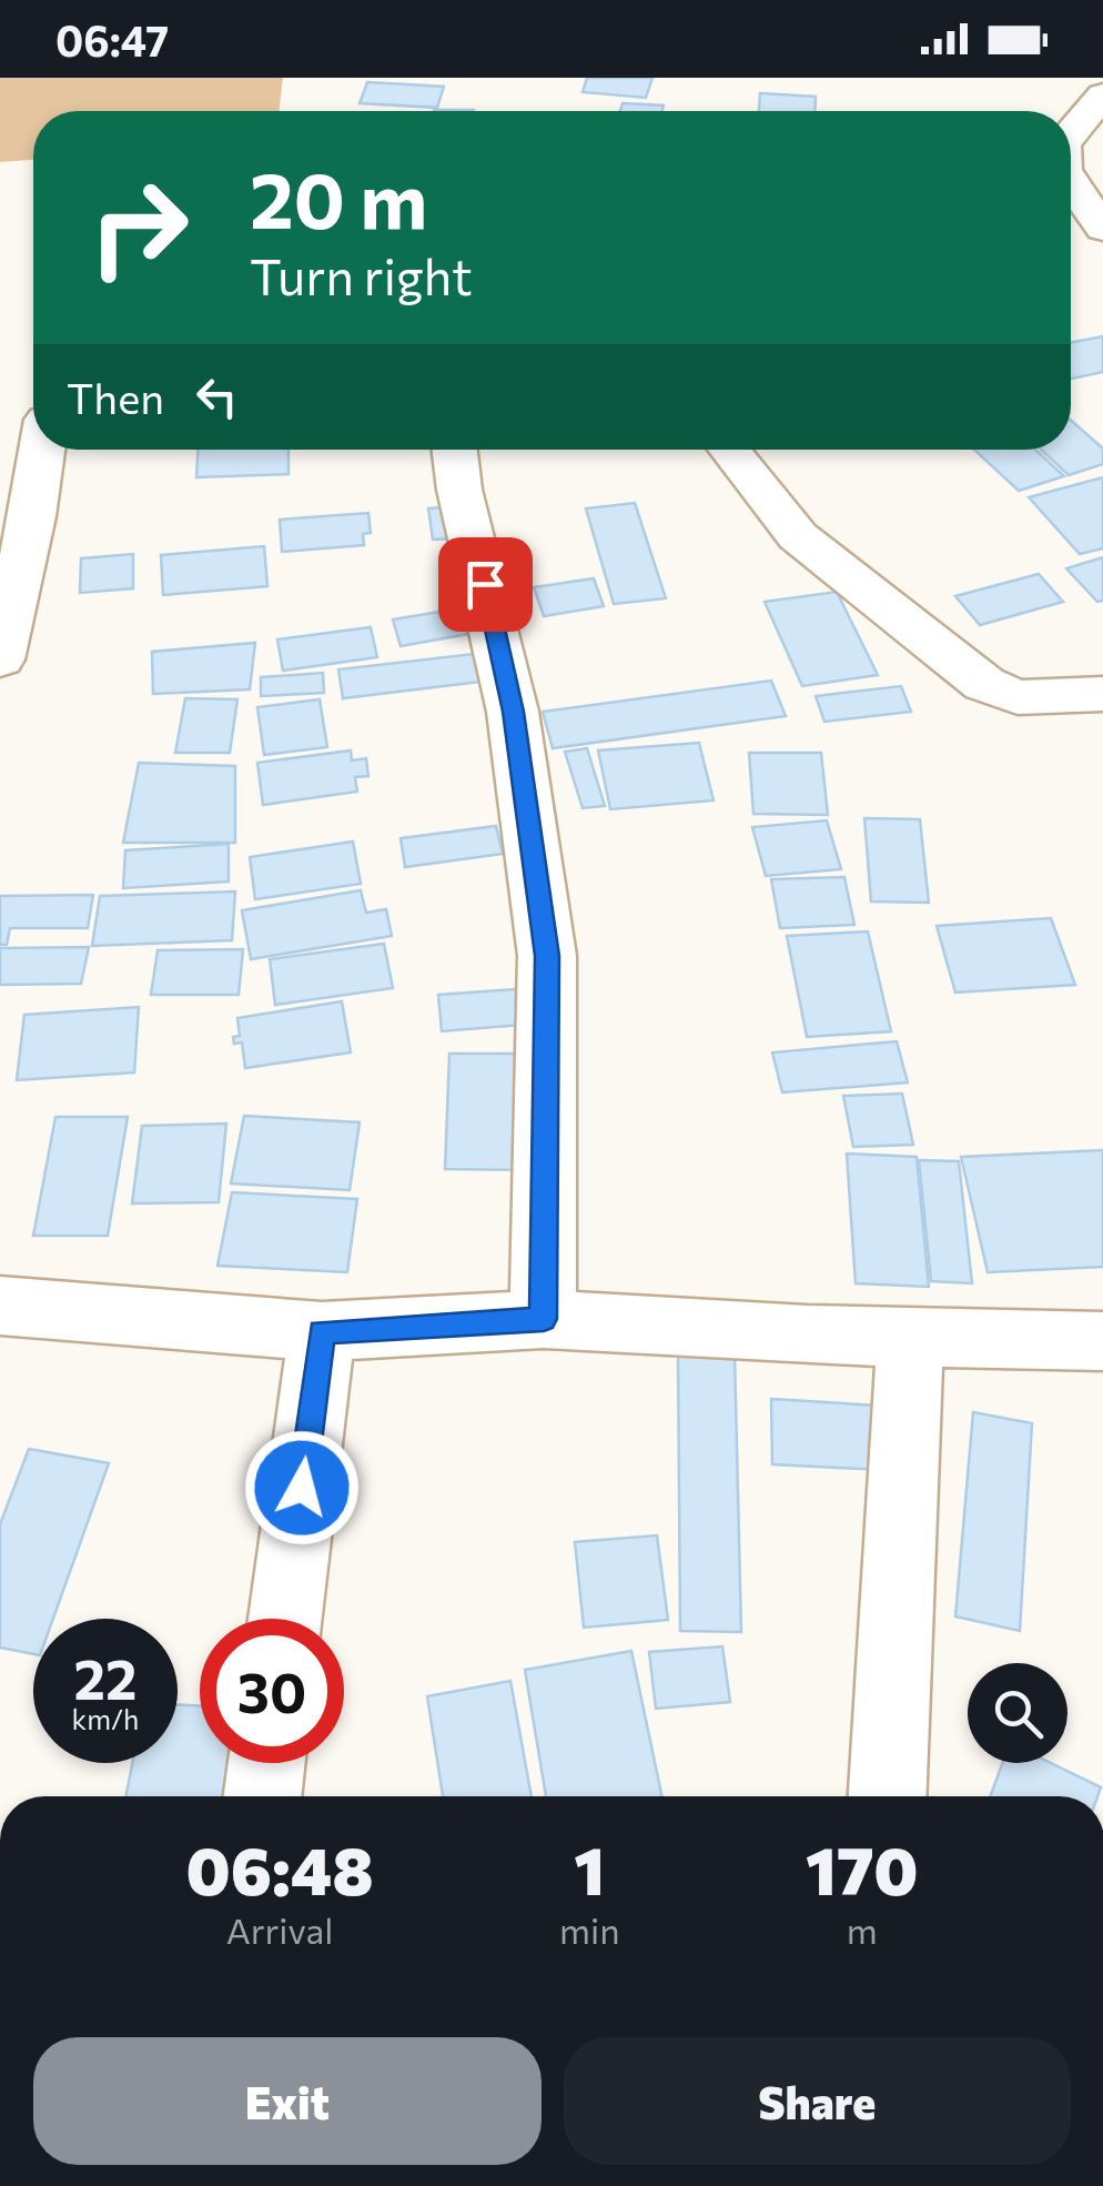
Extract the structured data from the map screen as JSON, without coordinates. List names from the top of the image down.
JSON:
{
  "page": {
    "status": "06:47",
    "turn": ["20 m", "Turn right"],
    "then": "Then",
    "speed": "22 km/h",
    "limit": "30",
    "eta": [
      "06:48",
      "Arrival",
      "1",
      "min",
      "170",
      "m"
    ],
    "buttons": ["Exit", "Share"]
  }
}
